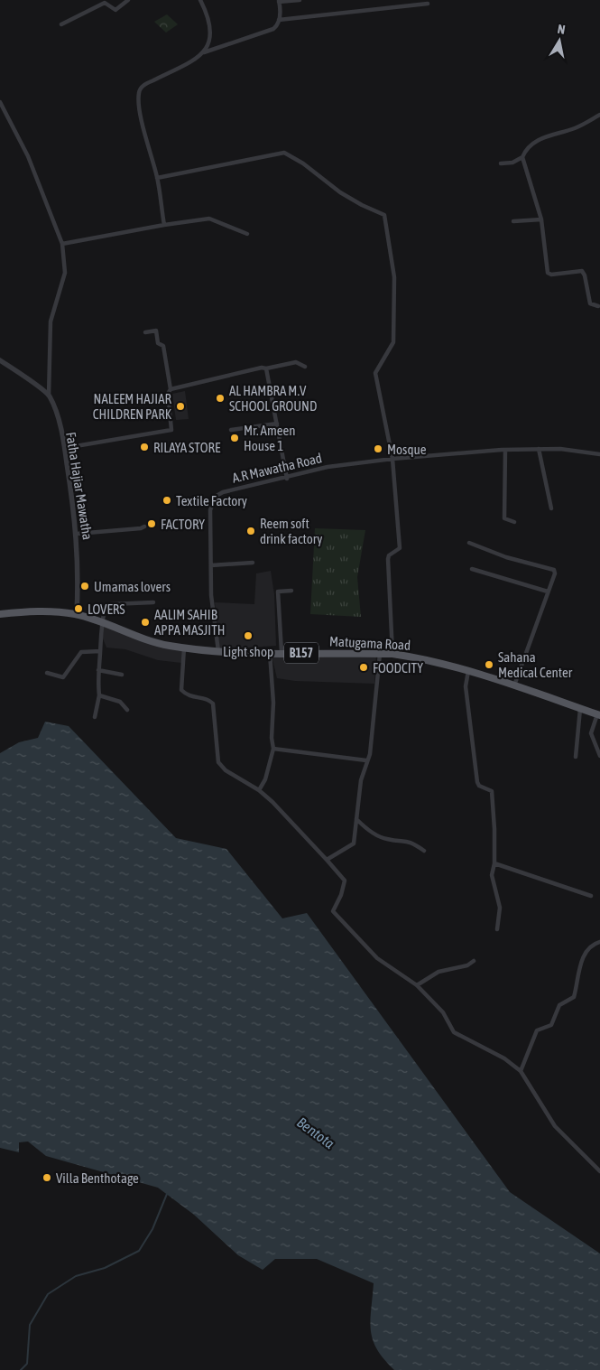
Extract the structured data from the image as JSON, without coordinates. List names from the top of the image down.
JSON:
{
  "streets": {
    "main road": ["Matugama Road", "B157"],
    "street": ["A.R Mawatha Road", "Fatha Hajiar Mawatha"]
  },
  "crossings": [
    ["A.R Mawatha Road", "Matugama Road"],
    ["Fatha Hajiar Mawatha", "Matugama Road"]
  ],
  "water": ["Bentota"],
  "places": [
    "AL HAMBRA M.V SCHOOL GROUND",
    "NALEEM HAJIAR CHILDREN PARK",
    "Mr. Ameen House 1",
    "RILAYA STORE",
    "Mosque",
    "Textile Factory",
    "FACTORY",
    "Reem soft drink factory",
    "Umamas lovers",
    "LOVERS",
    "AALIM SAHIB APPA MASJITH",
    "Light shop",
    "Sahana Medical Center",
    "FOODCITY",
    "Villa Benthotage"
  ],
  "north": "top"
}
